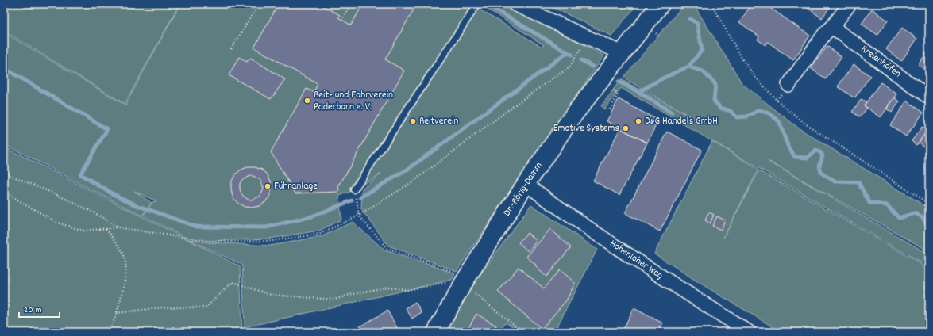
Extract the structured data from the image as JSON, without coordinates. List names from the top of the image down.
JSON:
{
  "streets": {
    "street": ["Kreienhöfen", "Dr.-Rörig-Damm", "Hohenloher Weg"]
  },
  "crossings": [
    ["Dr.-Rörig-Damm", "Hohenloher Weg"]
  ],
  "places": [
    "Reit- und Fahrverein Paderborn e. V.",
    "Reitverein",
    "D&G Handels GmbH",
    "Emotive Systems",
    "Führanlage"
  ],
  "scale_bar": "20 m"
}
